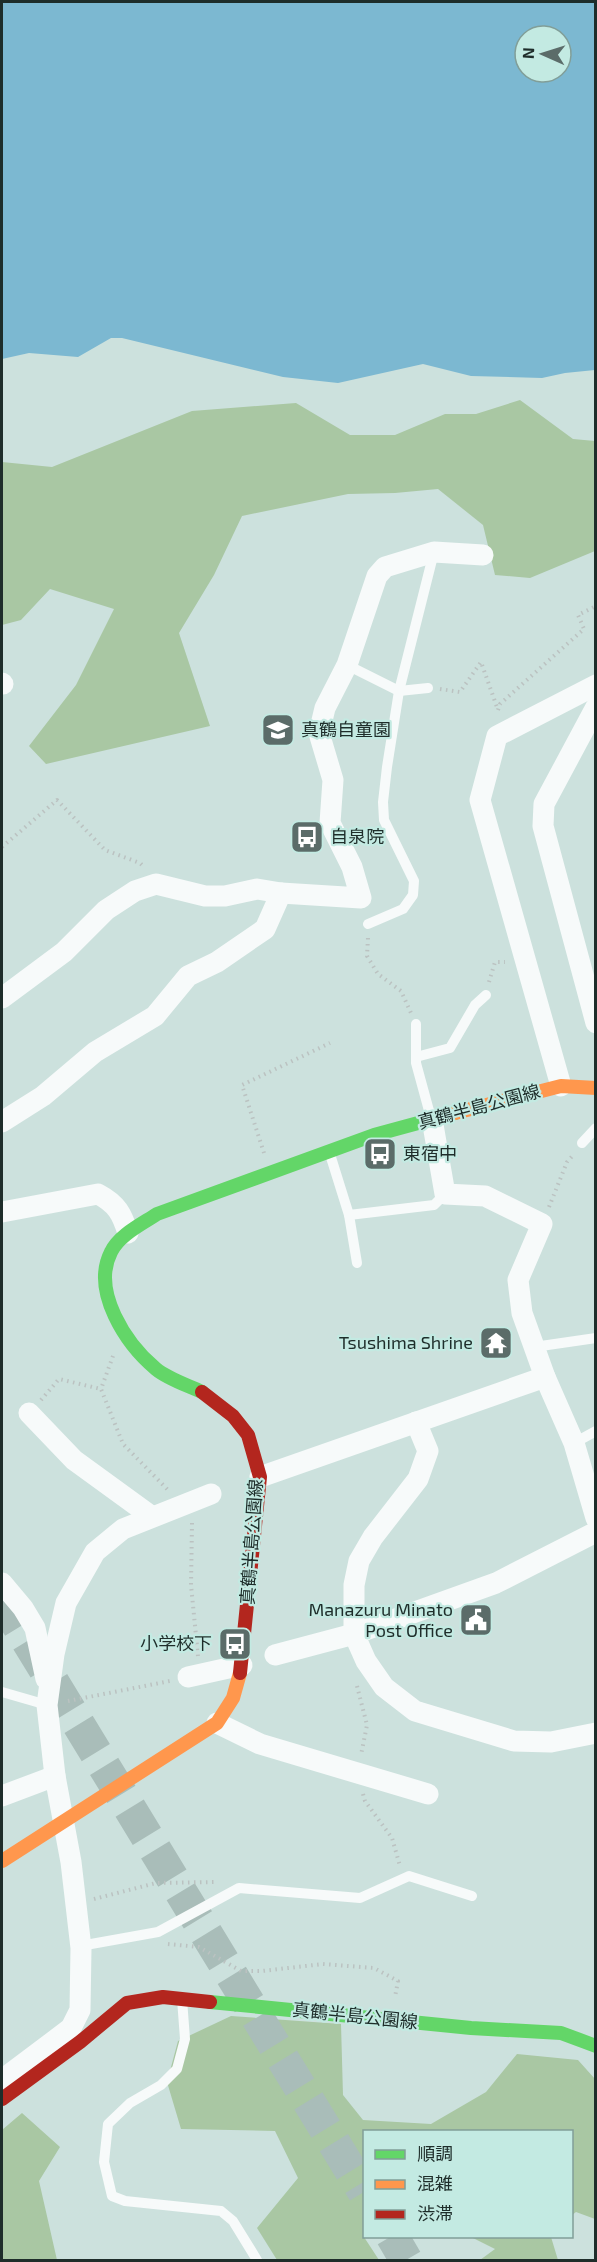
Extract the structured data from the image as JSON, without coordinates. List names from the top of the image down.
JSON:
{
  "streets": {
    "main road": ["真鶴半島公園線"]
  },
  "places": {
    "school or university": ["真鶴自童園"],
    "bus stop": ["自泉院", "東宿中", "小学校下"],
    "temple": ["Tsushima Shrine"],
    "public building": ["Manazuru Minato Post Office"]
  },
  "legend": ["順調", "混雑", "渋滞"],
  "north": "left"
}
